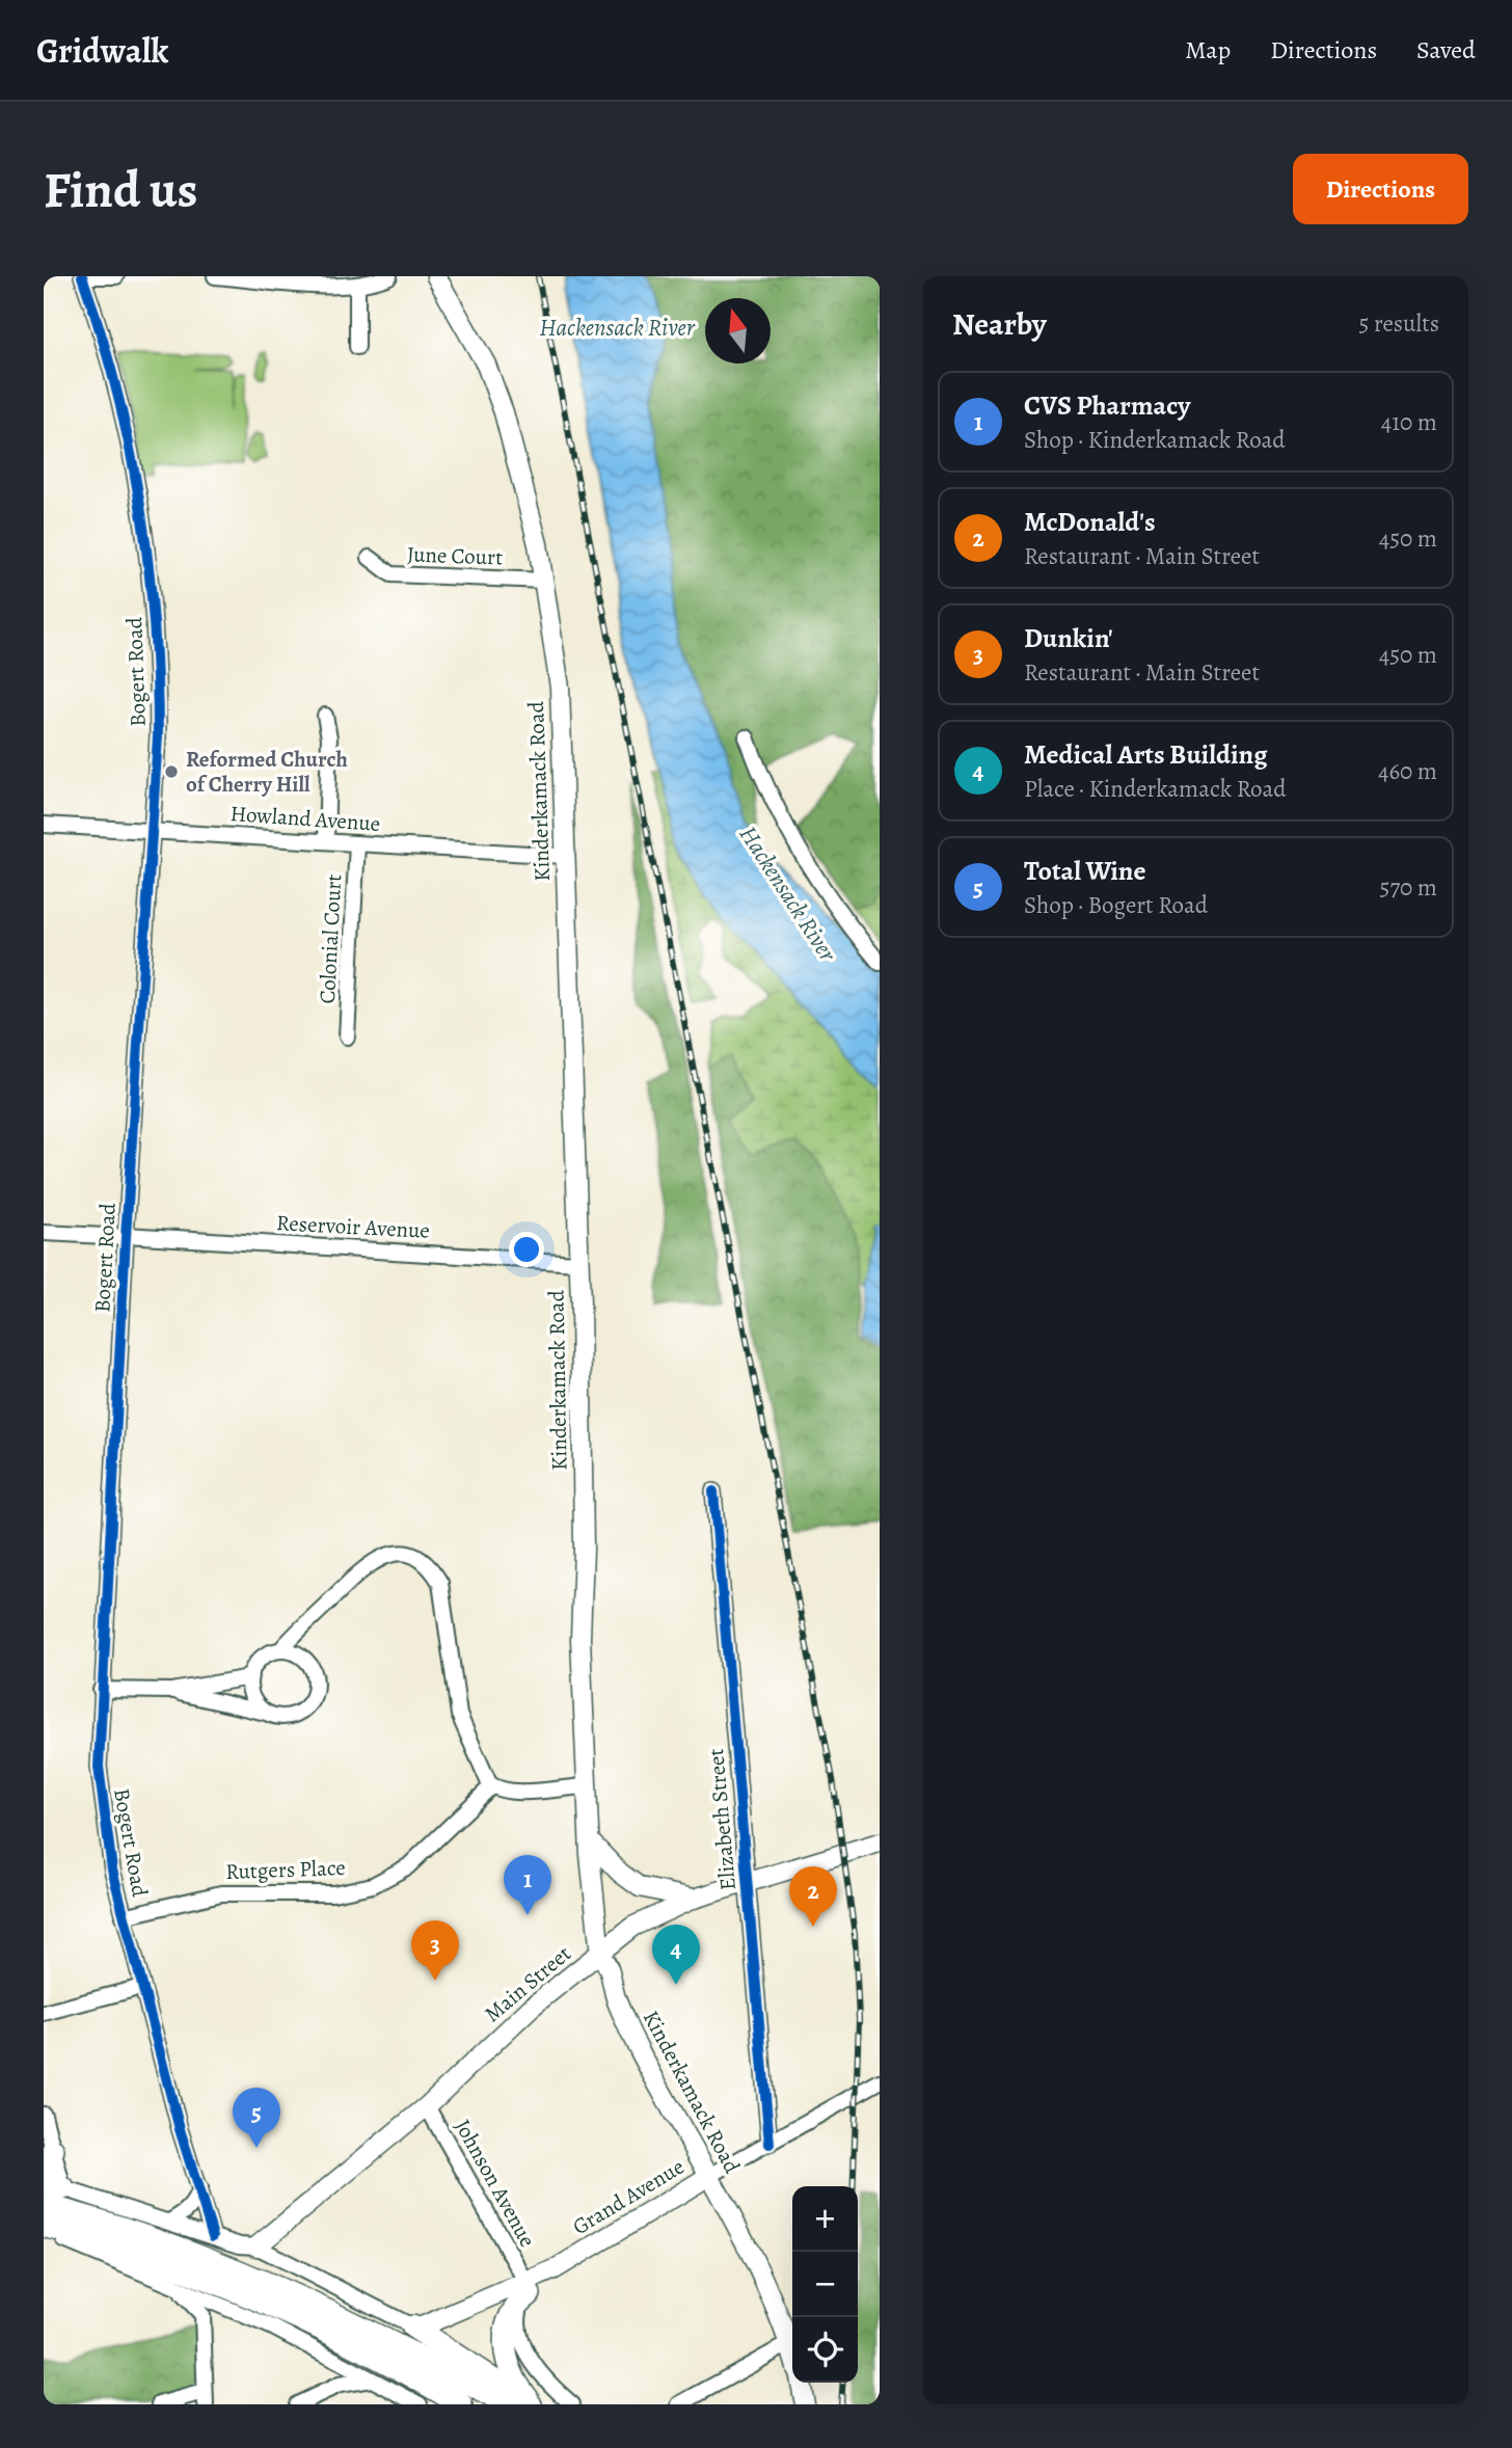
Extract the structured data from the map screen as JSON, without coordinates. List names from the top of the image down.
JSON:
{
  "streets": {
    "main road": ["Kinderkamack Road", "Main Street", "Grand Avenue"],
    "street": [
      "June Court",
      "Bogert Road",
      "Howland Avenue",
      "Colonial Court",
      "Reservoir Avenue",
      "Elizabeth Street",
      "Rutgers Place",
      "Johnson Avenue"
    ]
  },
  "crossings": [
    ["June Court", "Kinderkamack Road"],
    ["Bogert Road", "Howland Avenue"],
    ["Bogert Road", "Reservoir Avenue"],
    ["Bogert Road", "Rutgers Place"],
    ["Kinderkamack Road", "Howland Avenue"],
    ["Kinderkamack Road", "Reservoir Avenue"],
    ["Kinderkamack Road", "Main Street"],
    ["Kinderkamack Road", "Grand Avenue"],
    ["Howland Avenue", "Colonial Court"],
    ["Elizabeth Street", "Main Street"],
    ["Elizabeth Street", "Grand Avenue"],
    ["Main Street", "Johnson Avenue"],
    ["Johnson Avenue", "Grand Avenue"]
  ],
  "water": ["Hackensack River"],
  "places": ["Reformed Church of Cherry Hill"],
  "north": "top",
  "page": {
    "header": "Gridwalk",
    "nav": ["Map", "Directions", "Saved"],
    "buttons": "Directions",
    "title": "Find us",
    "heading": ["Nearby", "5 results"],
    "list": [
      {
        "mark": "1",
        "name": "CVS Pharmacy",
        "note": "Shop · Kinderkamack Road",
        "value": "410 m"
      },
      {
        "mark": "2",
        "name": "McDonald's",
        "note": "Restaurant · Main Street",
        "value": "450 m"
      },
      {
        "mark": "3",
        "name": "Dunkin'",
        "note": "Restaurant · Main Street",
        "value": "450 m"
      },
      {
        "mark": "4",
        "name": "Medical Arts Building",
        "note": "Place · Kinderkamack Road",
        "value": "460 m"
      },
      {
        "mark": "5",
        "name": "Total Wine",
        "note": "Shop · Bogert Road",
        "value": "570 m"
      }
    ],
    "pins": [
      "1",
      "2",
      "3",
      "4",
      "5"
    ],
    "map_buttons": ["+", "−"]
  }
}
